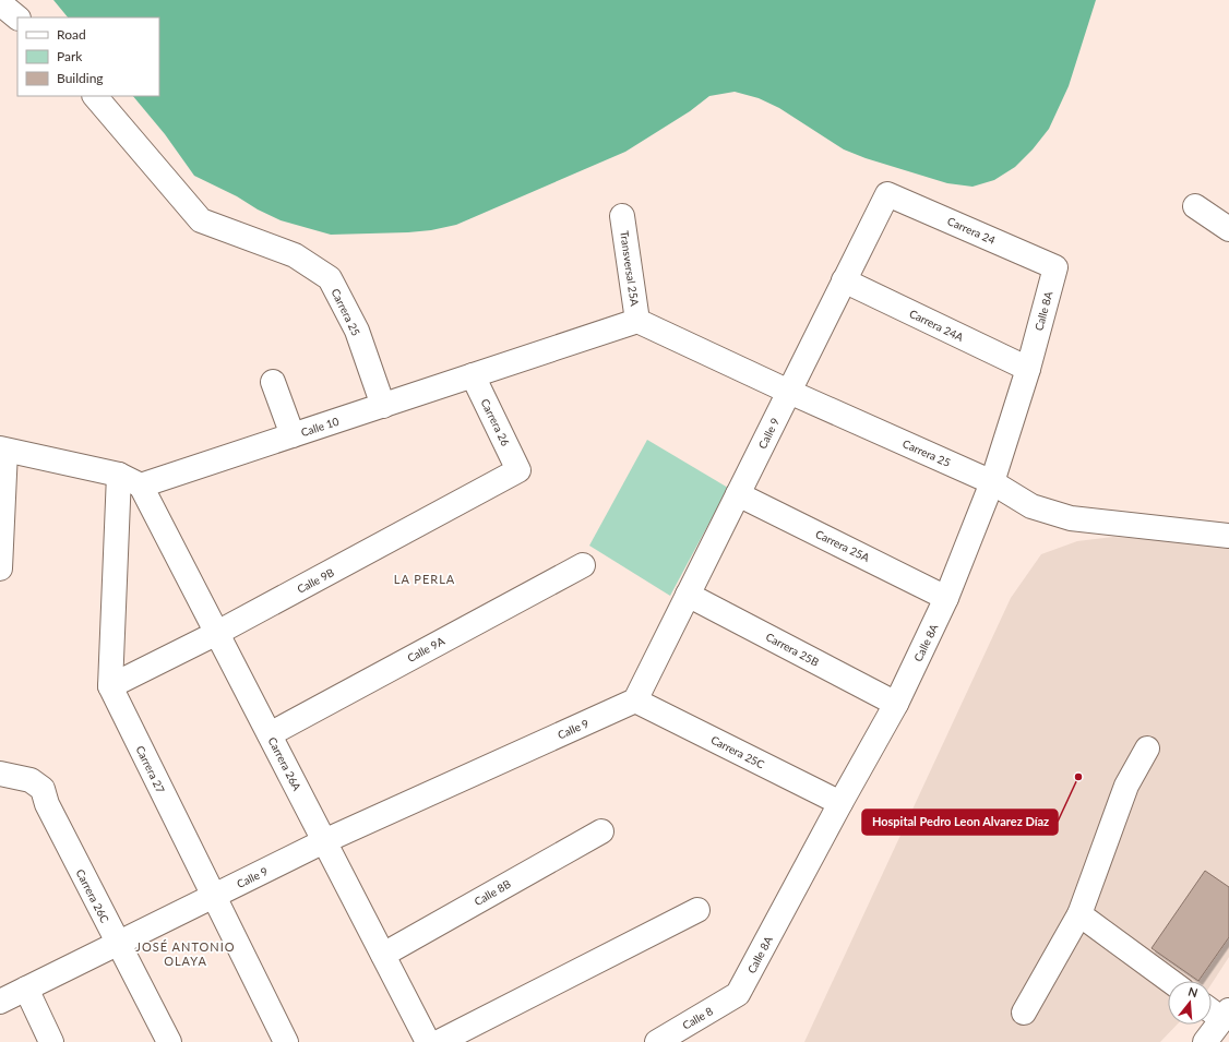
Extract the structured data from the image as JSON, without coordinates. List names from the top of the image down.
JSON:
{
  "streets": {
    "street": [
      "Carrera 24",
      "Transversal 25A",
      "Calle 8A",
      "Carrera 25",
      "Carrera 24A",
      "Carrera 26",
      "Calle 10",
      "Calle 9",
      "Carrera 25A",
      "Calle 9B",
      "Calle 9A",
      "Carrera 25B",
      "Carrera 25C",
      "Carrera 26A",
      "Carrera 27",
      "Calle 8B",
      "Carrera 26C",
      "Calle 8"
    ]
  },
  "crossings": [
    ["Carrera 24", "Calle 8A"],
    ["Carrera 24", "Calle 9"],
    ["Transversal 25A", "Carrera 25"],
    ["Transversal 25A", "Calle 10"],
    ["Calle 8A", "Carrera 25"],
    ["Calle 8A", "Carrera 24A"],
    ["Calle 8A", "Carrera 25A"],
    ["Calle 8A", "Carrera 25B"],
    ["Calle 8A", "Carrera 25C"],
    ["Calle 8A", "Calle 8"],
    ["Carrera 25", "Calle 10"],
    ["Carrera 25", "Calle 9"],
    ["Carrera 24A", "Calle 9"],
    ["Carrera 26", "Calle 10"],
    ["Carrera 26", "Calle 9B"],
    ["Calle 10", "Carrera 26A"],
    ["Calle 9", "Carrera 25A"],
    ["Calle 9", "Carrera 25B"],
    ["Calle 9", "Carrera 25C"],
    ["Calle 9", "Carrera 26A"],
    ["Calle 9", "Carrera 27"],
    ["Calle 9", "Carrera 26C"],
    ["Calle 9B", "Carrera 26A"],
    ["Calle 9B", "Carrera 27"],
    ["Calle 9A", "Carrera 26A"],
    ["Carrera 26A", "Calle 8B"]
  ],
  "districts": ["LA PERLA", "JOSÉ ANTONIO OLAYA"],
  "places": ["Hospital Pedro Leon Alvarez Díaz"],
  "legend": ["Road", "Park", "Building"],
  "north": "top"
}
